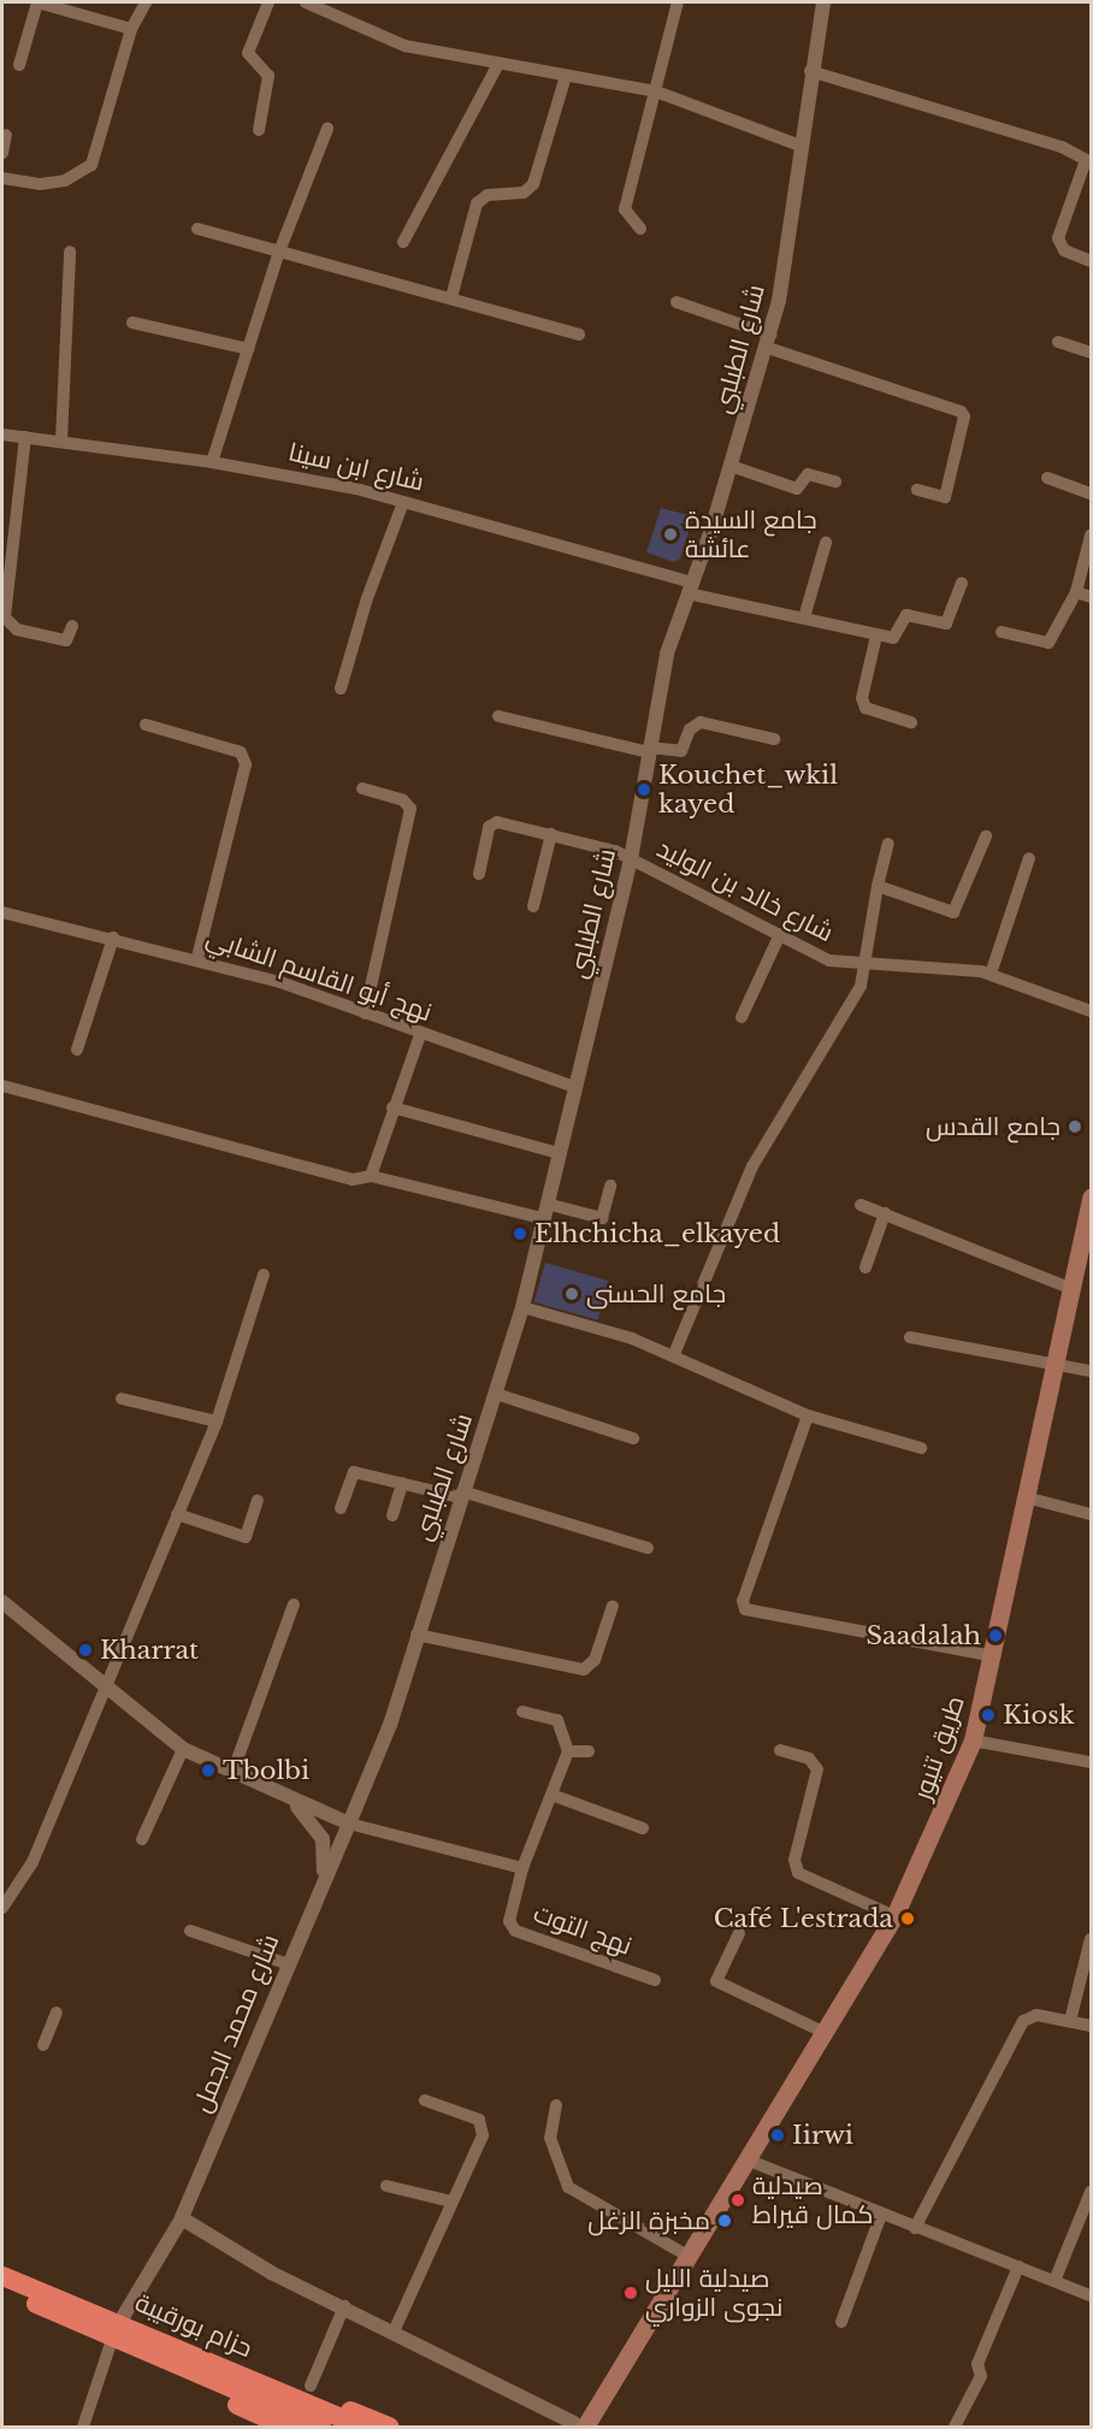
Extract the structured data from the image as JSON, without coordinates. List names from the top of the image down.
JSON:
{
  "streets": {
    "highway": ["حزام بورقيبة"],
    "main road": ["طريق تنيور"],
    "street": [
      "شارع الطبلبي",
      "شارع ابن سينا",
      "شارع خالد بن الوليد",
      "نهج أبو القاسم الشابي",
      "نهج التوت",
      "شارع محمد الجمل"
    ]
  },
  "crossings": [
    ["شارع الطبلبي", "شارع ابن سينا"],
    ["شارع الطبلبي", "شارع خالد بن الوليد"],
    ["شارع الطبلبي", "نهج أبو القاسم الشابي"],
    ["شارع الطبلبي", "نهج التوت"],
    ["شارع الطبلبي", "شارع محمد الجمل"],
    ["نهج التوت", "شارع محمد الجمل"],
    ["شارع محمد الجمل", "حزام بورقيبة"]
  ],
  "places": [
    "جامع السيدة عائشة",
    "Kouchet_wkil kayed",
    "جامع القدس",
    "Elhchicha_elkayed",
    "جامع الحسنى",
    "Saadalah",
    "Kharrat",
    "Kiosk",
    "Tbolbi",
    "Café L'estrada",
    "Iirwi",
    "صيدلية كمال قيراط",
    "مخبزة الزغل",
    "صيدلية الليل نجوى الزواري"
  ]
}
